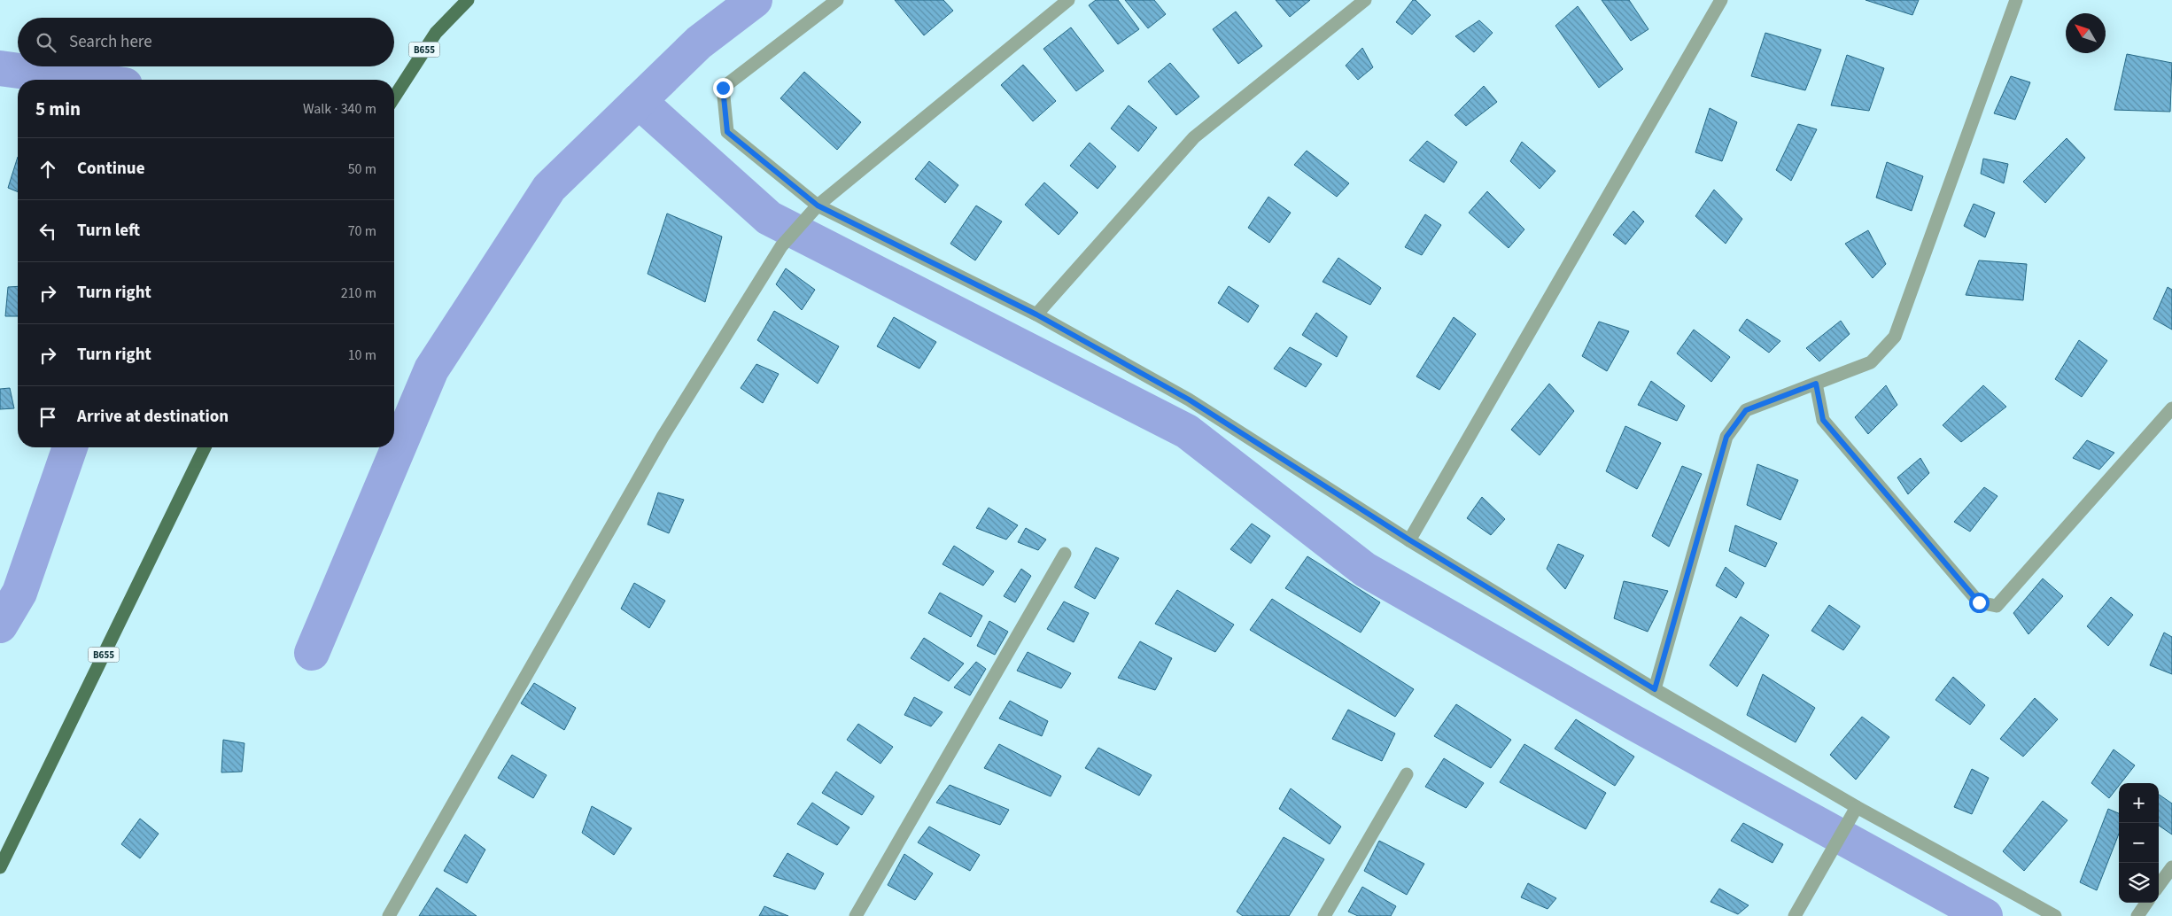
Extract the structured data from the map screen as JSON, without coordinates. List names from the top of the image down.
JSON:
{
  "streets": {
    "main road": ["B655"]
  },
  "north": "top left",
  "page": {
    "search": "Search here",
    "heading": ["5 min", "Walk · 340 m"],
    "list": [
      ["Continue", "50 m"],
      ["Turn left", "70 m"],
      ["Turn right", "210 m"],
      ["Turn right", "10 m"],
      "Arrive at destination"
    ],
    "map_buttons": ["+", "−"]
  }
}
